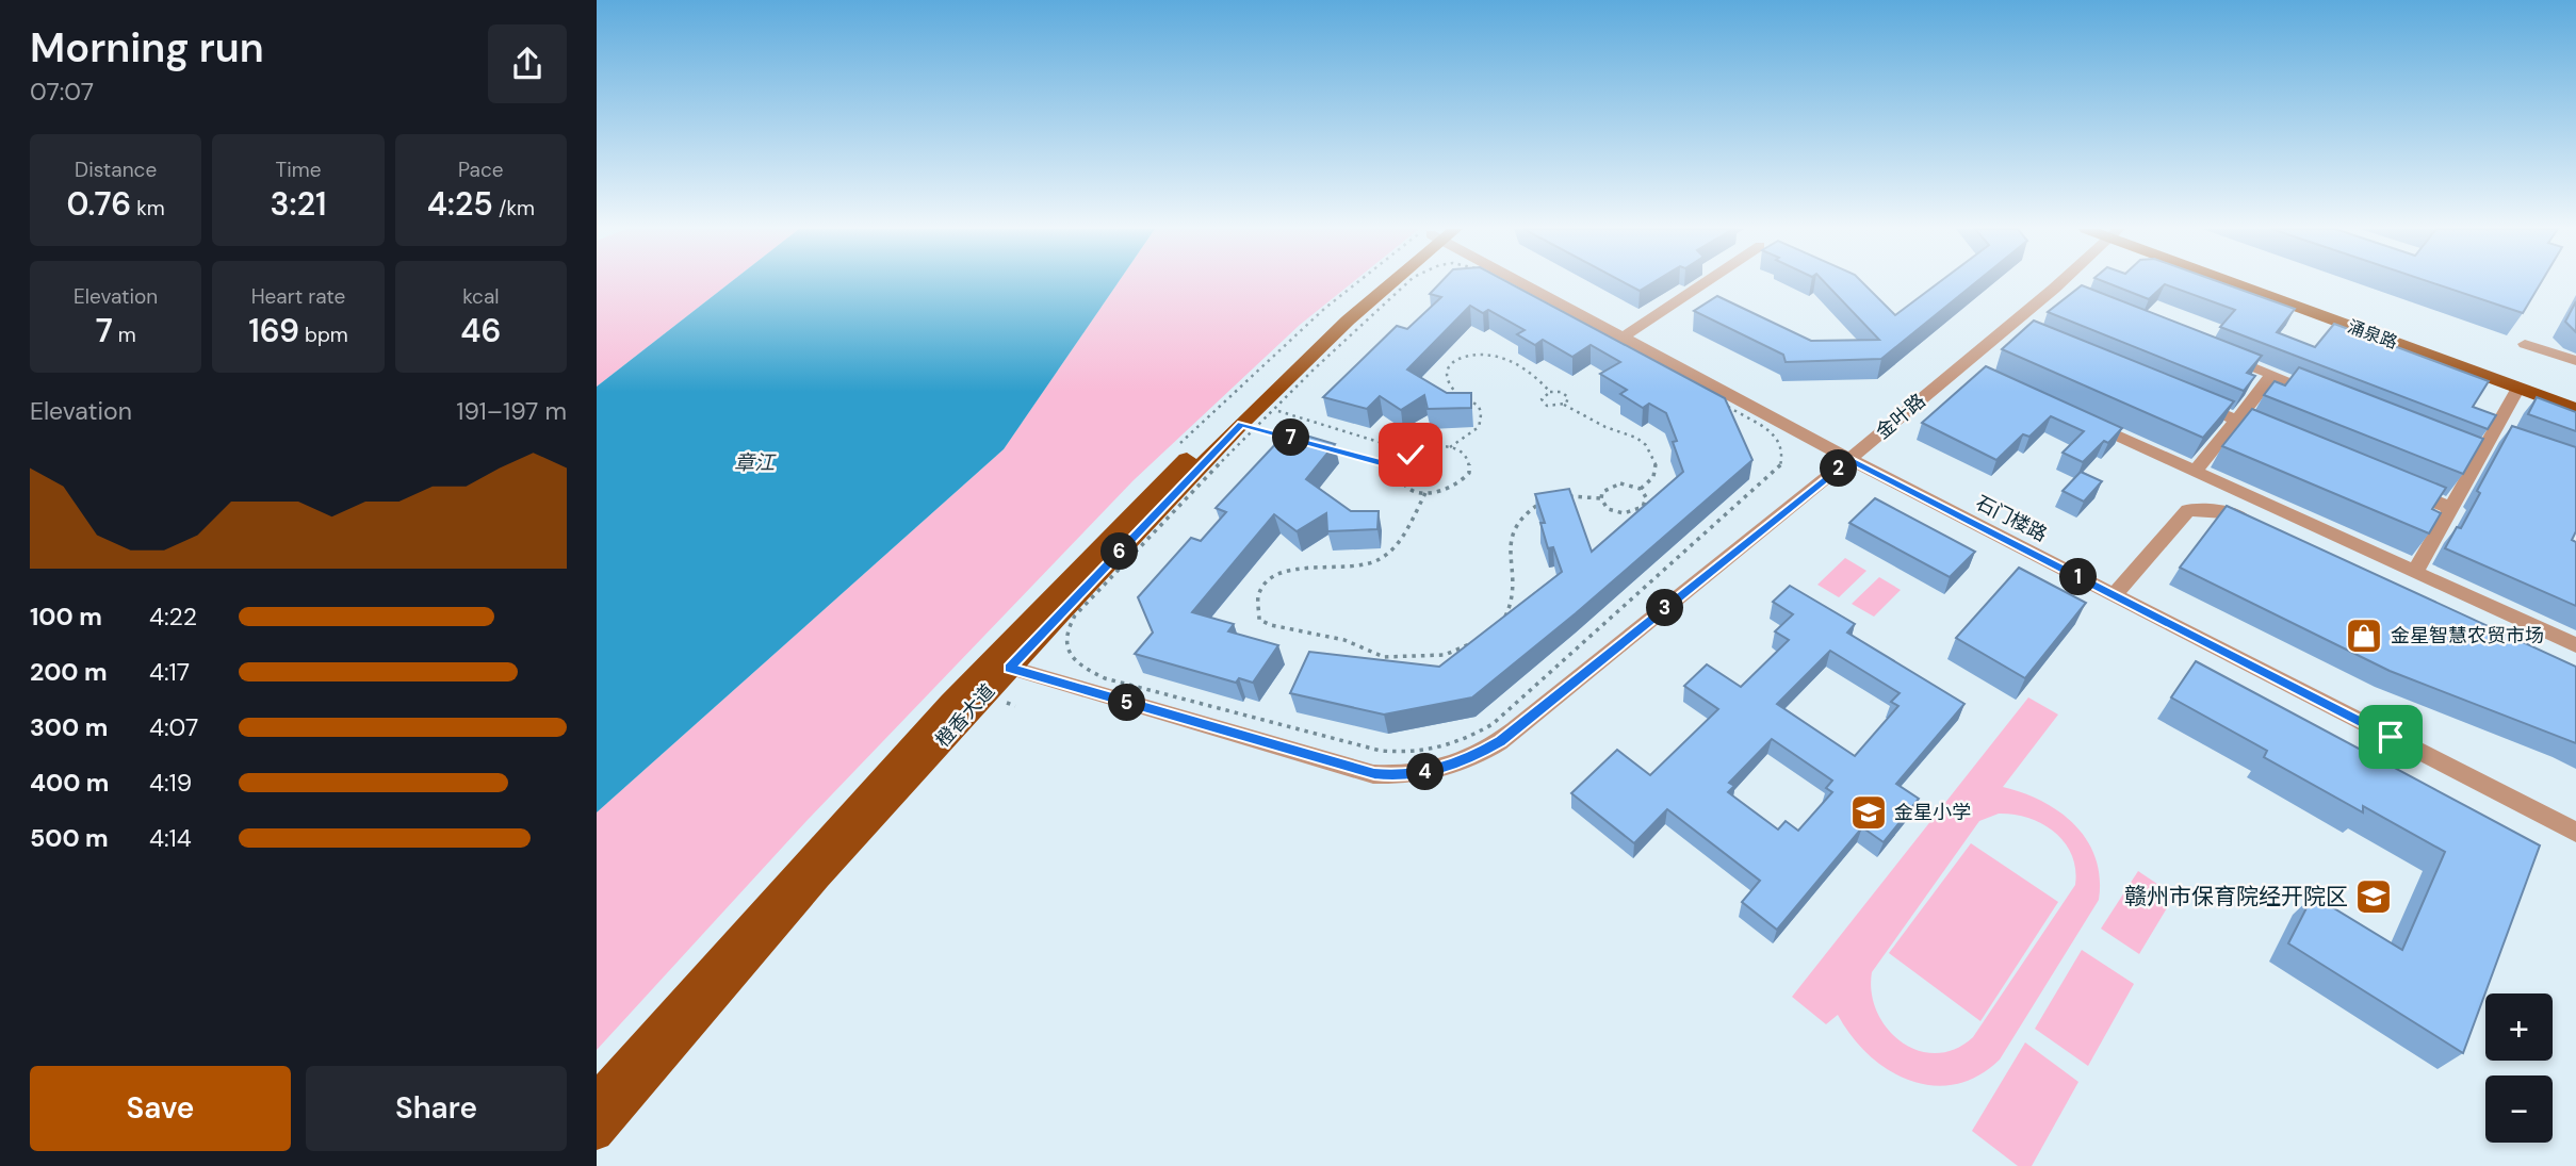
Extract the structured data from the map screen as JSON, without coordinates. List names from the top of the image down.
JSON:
{
  "streets": {
    "main road": ["涌泉路", "橙香大道"],
    "street": ["金叶路", "石门楼路"]
  },
  "crossings": [
    ["金叶路", "石门楼路"],
    ["金叶路", "橙香大道"]
  ],
  "water": ["章江"],
  "places": {
    "shop": ["金星智慧农贸市场"],
    "school or university": ["金星小学", "赣州市保育院经开院区"]
  },
  "page": {
    "heading": ["Morning run", "07:07"],
    "stats": [
      ["Distance", "0.76 km"],
      ["Time", "3:21"],
      ["Pace", "4:25 /km"],
      ["Elevation", "7 m"],
      ["Heart rate", "169 bpm"],
      ["kcal", "46"]
    ],
    "chart": ["Elevation", "191–197 m"],
    "pins": [
      "7",
      "2",
      "6",
      "1",
      "3",
      "5",
      "4"
    ],
    "list": [
      {
        "name": "100 m",
        "note": "4:22"
      },
      {
        "name": "200 m",
        "note": "4:17"
      },
      {
        "name": "300 m",
        "note": "4:07"
      },
      {
        "name": "400 m",
        "note": "4:19"
      },
      {
        "name": "500 m",
        "note": "4:14"
      }
    ],
    "map_buttons": ["+", "−"],
    "buttons": ["Save", "Share"]
  }
}
